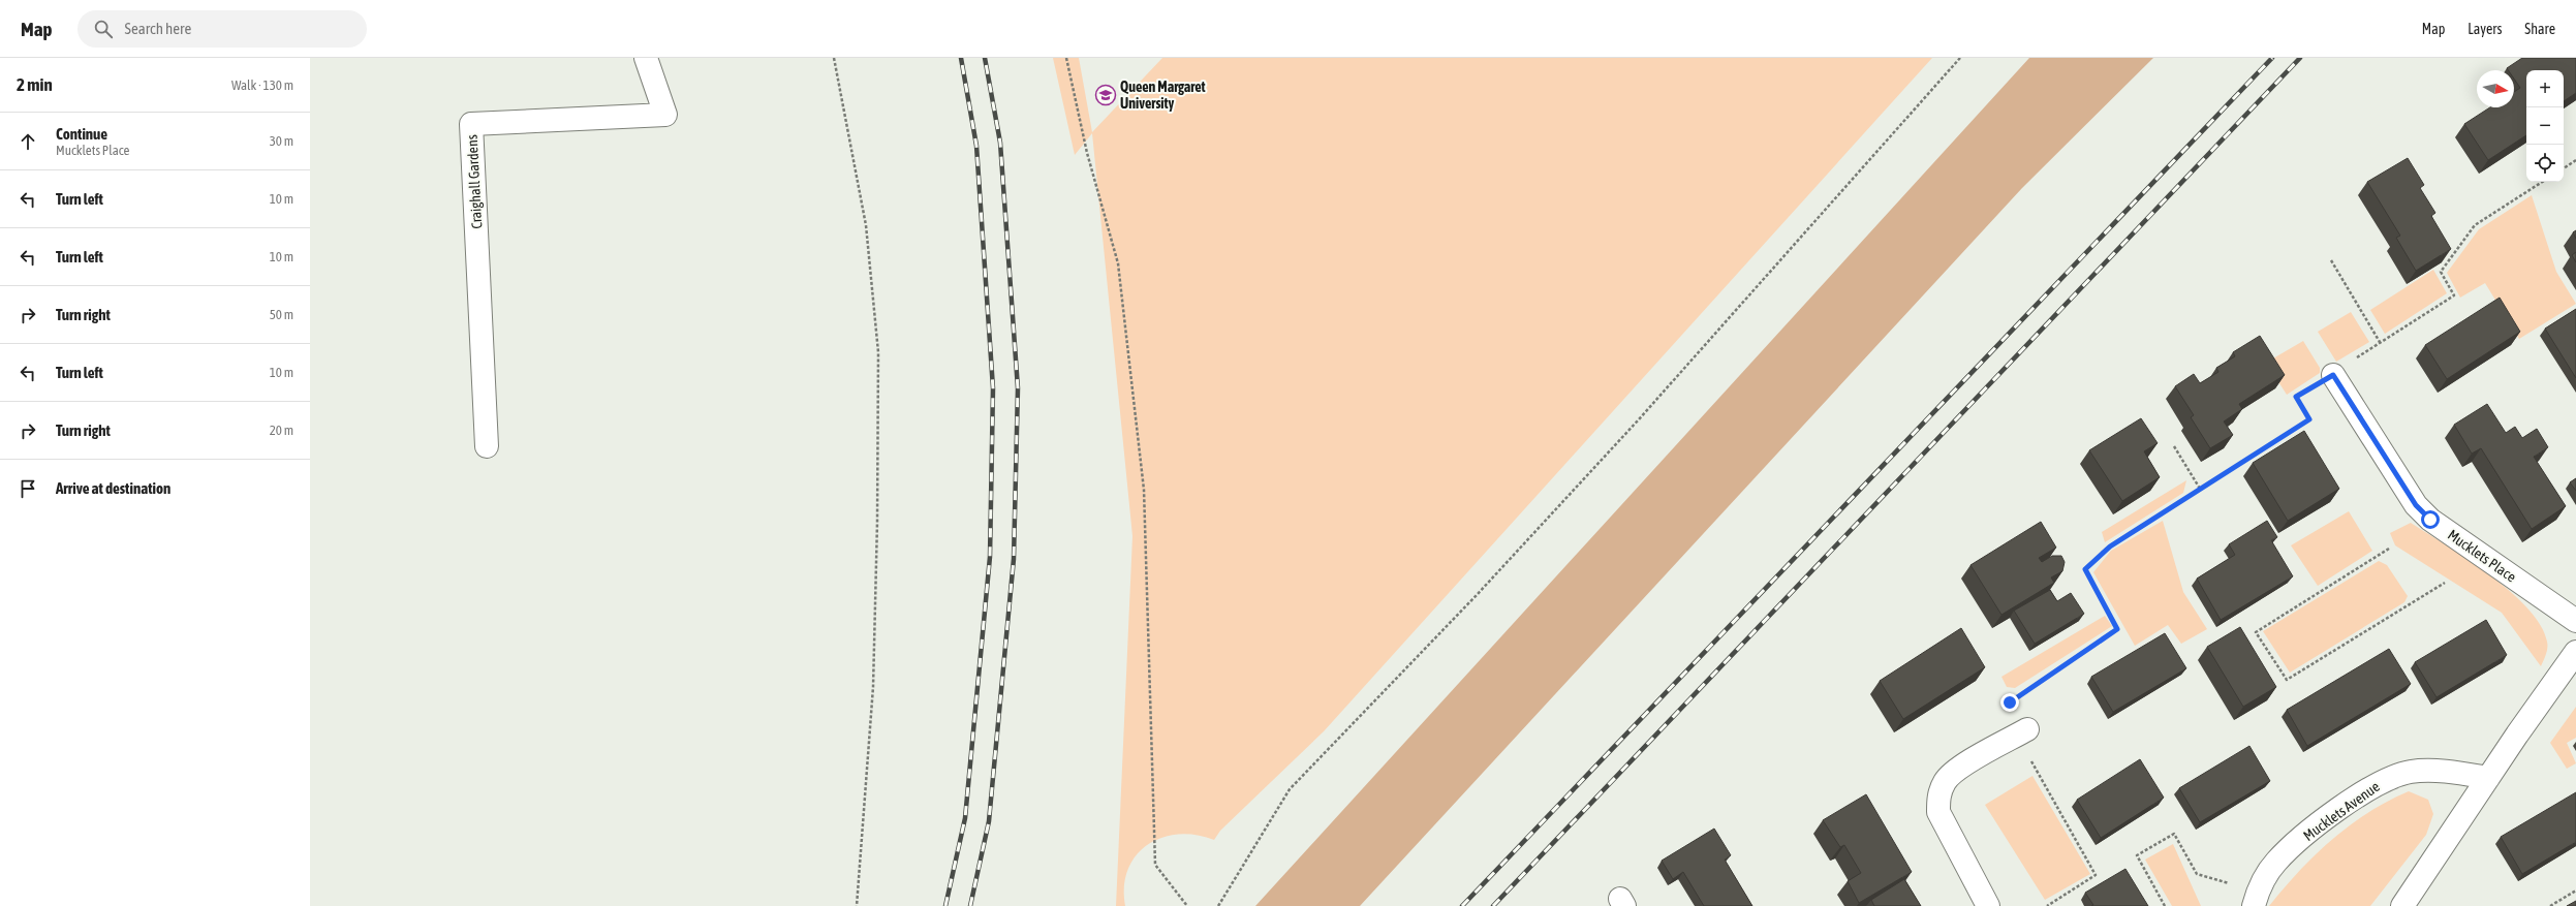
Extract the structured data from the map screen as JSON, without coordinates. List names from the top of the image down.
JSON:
{
  "streets": {
    "street": ["Craighall Gardens", "Mucklets Place", "Mucklets Avenue"]
  },
  "places": {
    "school or university": ["Queen Margaret University"]
  },
  "north": "right",
  "page": {
    "header": "Map",
    "search": "Search here",
    "nav": ["Map", "Layers", "Share"],
    "heading": ["2 min", "Walk · 130 m"],
    "map_buttons": ["+", "−"],
    "list": [
      ["Continue", "Mucklets Place", "30 m"],
      ["Turn left", "10 m"],
      ["Turn left", "10 m"],
      ["Turn right", "50 m"],
      ["Turn left", "10 m"],
      ["Turn right", "20 m"],
      "Arrive at destination"
    ]
  }
}
